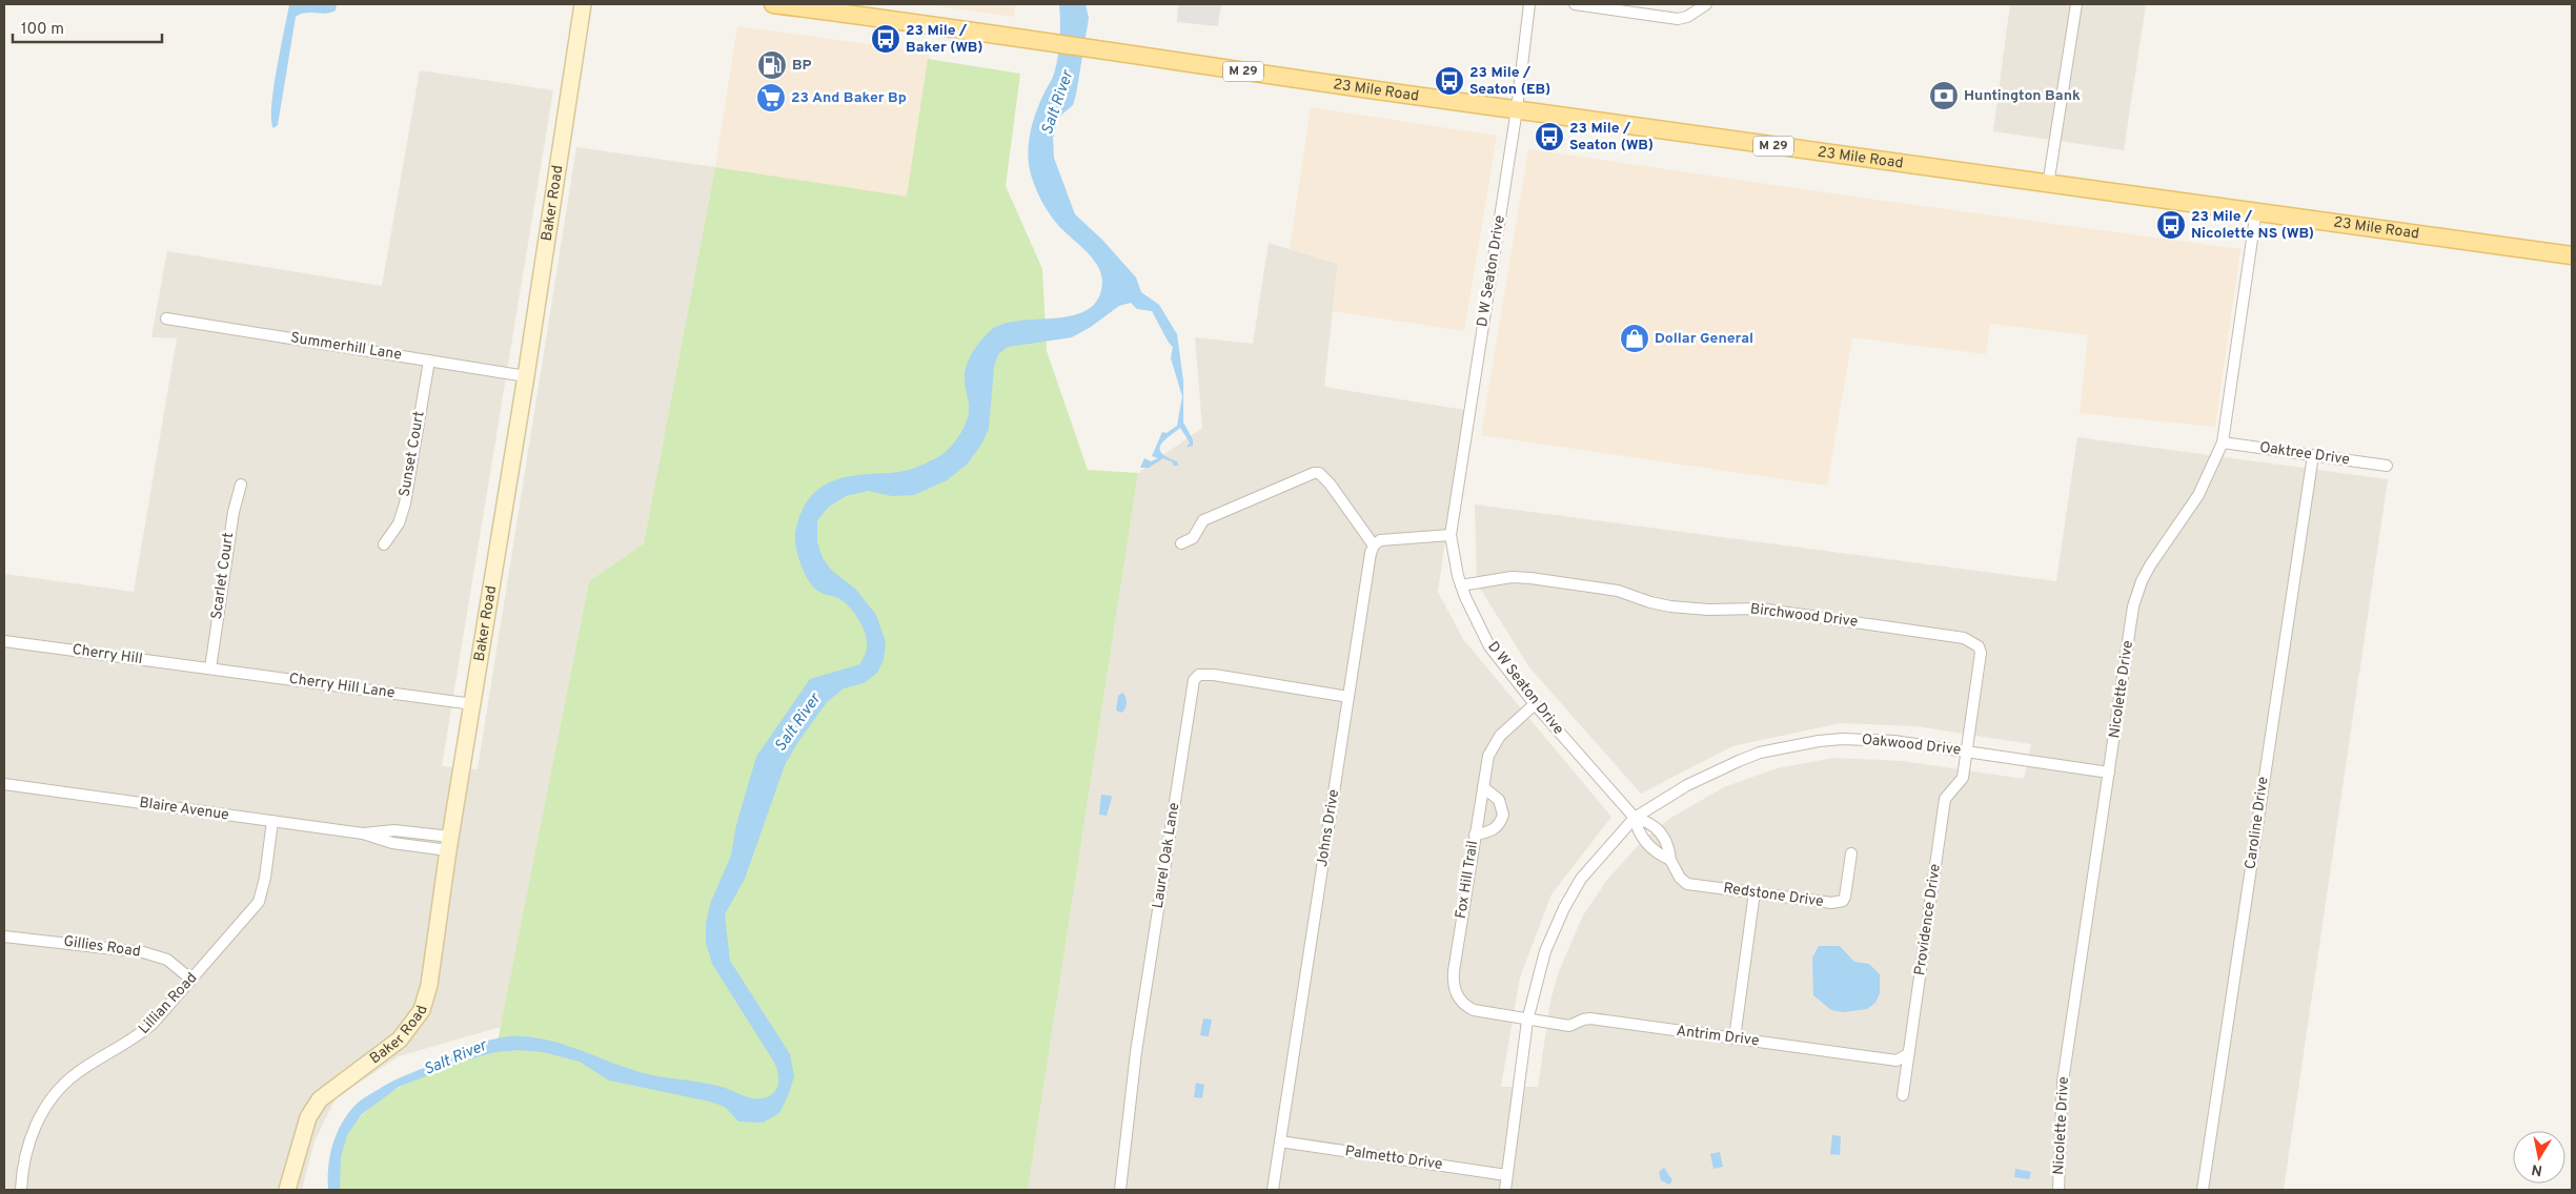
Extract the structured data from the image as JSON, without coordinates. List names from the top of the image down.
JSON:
{
  "streets": {
    "main road": ["M 29", "23 Mile Road"],
    "street": [
      "Baker Road",
      "D W Seaton Drive",
      "Summerhill Lane",
      "Sunset Court",
      "Oaktree Drive",
      "Scarlet Court",
      "Birchwood Drive",
      "Cherry Hill",
      "Cherry Hill Lane",
      "Nicolette Drive",
      "Oakwood Drive",
      "Blaire Avenue",
      "Caroline Drive",
      "Johns Drive",
      "Laurel Oak Lane",
      "Fox Hill Trail",
      "Redstone Drive",
      "Providence Drive",
      "Gillies Road",
      "Lillian Road",
      "Antrim Drive",
      "Palmetto Drive"
    ]
  },
  "crossings": [
    ["23 Mile Road", "D W Seaton Drive"],
    ["23 Mile Road", "Nicolette Drive"],
    ["Baker Road", "Summerhill Lane"],
    ["Baker Road", "Cherry Hill Lane"],
    ["Baker Road", "Blaire Avenue"],
    ["D W Seaton Drive", "Birchwood Drive"],
    ["D W Seaton Drive", "Oakwood Drive"],
    ["D W Seaton Drive", "Fox Hill Trail"],
    ["D W Seaton Drive", "Redstone Drive"],
    ["Summerhill Lane", "Sunset Court"],
    ["Oaktree Drive", "Nicolette Drive"],
    ["Oaktree Drive", "Caroline Drive"],
    ["Scarlet Court", "Cherry Hill"],
    ["Scarlet Court", "Cherry Hill Lane"],
    ["Birchwood Drive", "Oakwood Drive"],
    ["Birchwood Drive", "Providence Drive"],
    ["Cherry Hill", "Cherry Hill Lane"],
    ["Nicolette Drive", "Oakwood Drive"],
    ["Oakwood Drive", "Redstone Drive"],
    ["Oakwood Drive", "Providence Drive"],
    ["Blaire Avenue", "Lillian Road"],
    ["Johns Drive", "Laurel Oak Lane"],
    ["Johns Drive", "Palmetto Drive"],
    ["Fox Hill Trail", "Antrim Drive"],
    ["Providence Drive", "Antrim Drive"],
    ["Gillies Road", "Lillian Road"]
  ],
  "water": ["Salt River"],
  "places": {
    "bus stop": [
      "23 Mile / Baker (WB)",
      "23 Mile / Seaton (EB)",
      "23 Mile / Seaton (WB)",
      "23 Mile / Nicolette NS (WB)"
    ],
    "fuel station": ["BP"],
    "bank": ["Huntington Bank"],
    "supermarket": ["23 And Baker Bp"],
    "shop": ["Dollar General"]
  },
  "scale_bar": "100 m",
  "north": "bottom"
}
